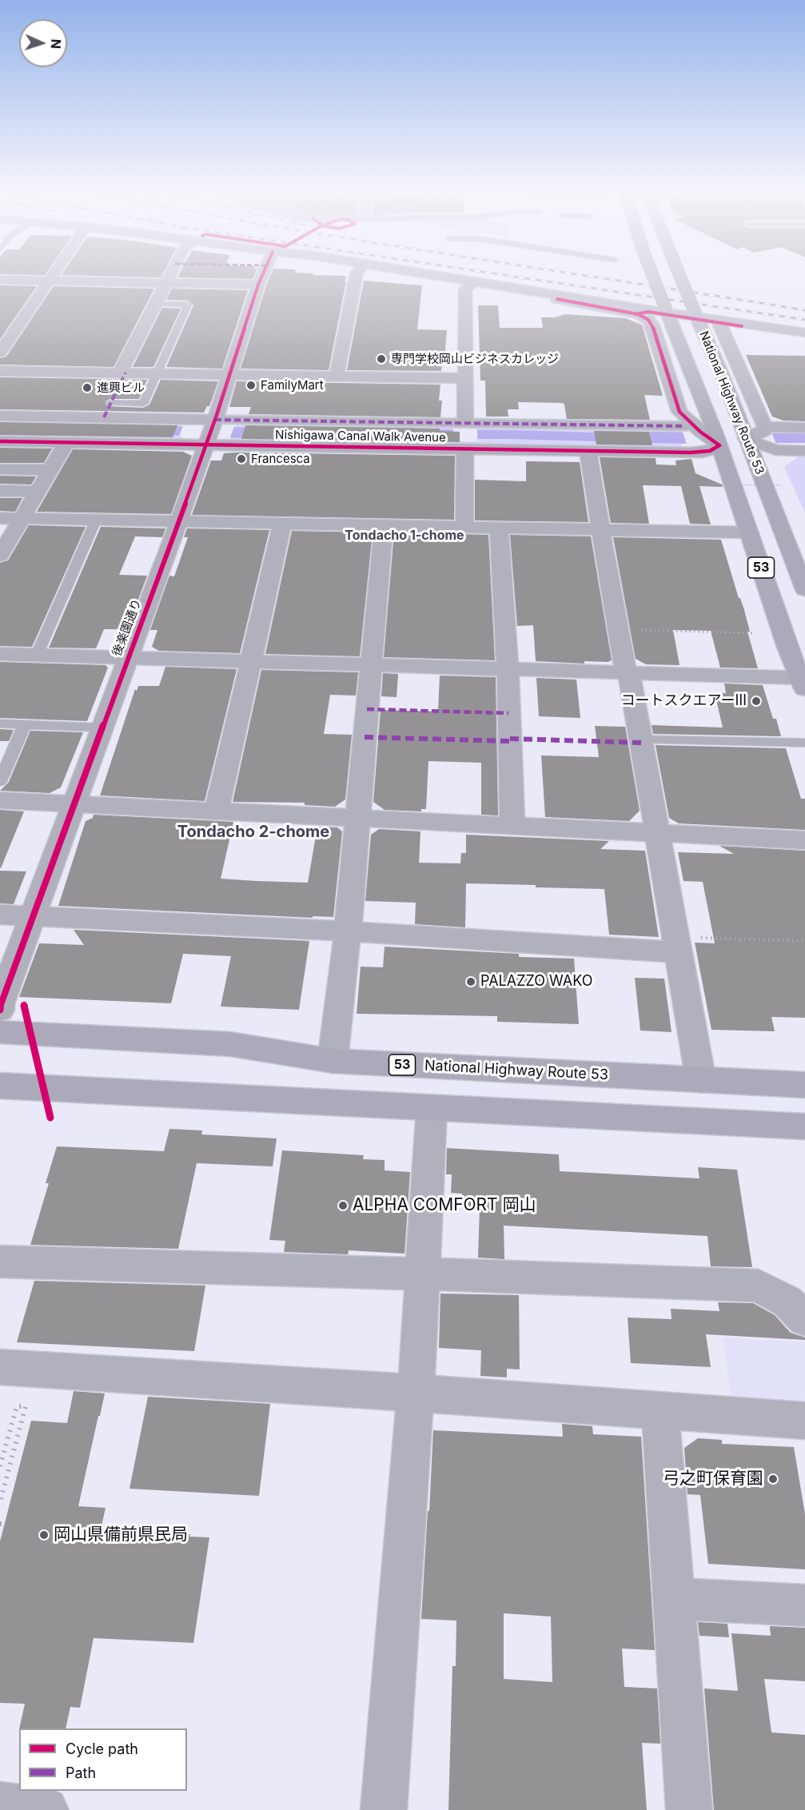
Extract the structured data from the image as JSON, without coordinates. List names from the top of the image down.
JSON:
{
  "streets": {
    "highway": ["National Highway Route 53", "53"],
    "street": ["Nishigawa Canal Walk Avenue", "後楽園通り"]
  },
  "crossings": [
    ["National Highway Route 53", "Nishigawa Canal Walk Avenue"],
    ["Nishigawa Canal Walk Avenue", "後楽園通り"]
  ],
  "districts": ["Tondacho 1-chome", "Tondacho 2-chome"],
  "places": [
    "専門学校岡山ビジネスカレッジ",
    "FamilyMart",
    "進興ビル",
    "Francesca",
    "コートスクエアーⅢ",
    "PALAZZO WAKO",
    "ALPHA COMFORT 岡山",
    "弓之町保育園",
    "岡山県備前県民局"
  ],
  "legend": ["Cycle path", "Path"],
  "north": "right"
}
